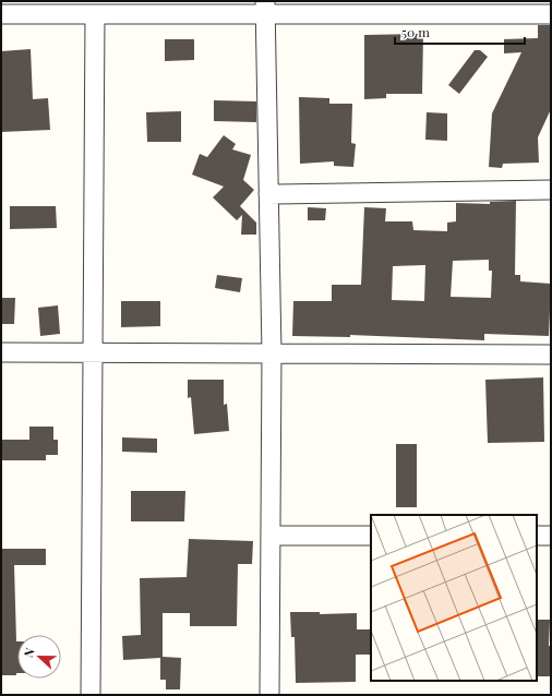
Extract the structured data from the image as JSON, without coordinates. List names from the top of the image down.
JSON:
{
  "scale_bar": "50 m",
  "north": "left"
}
